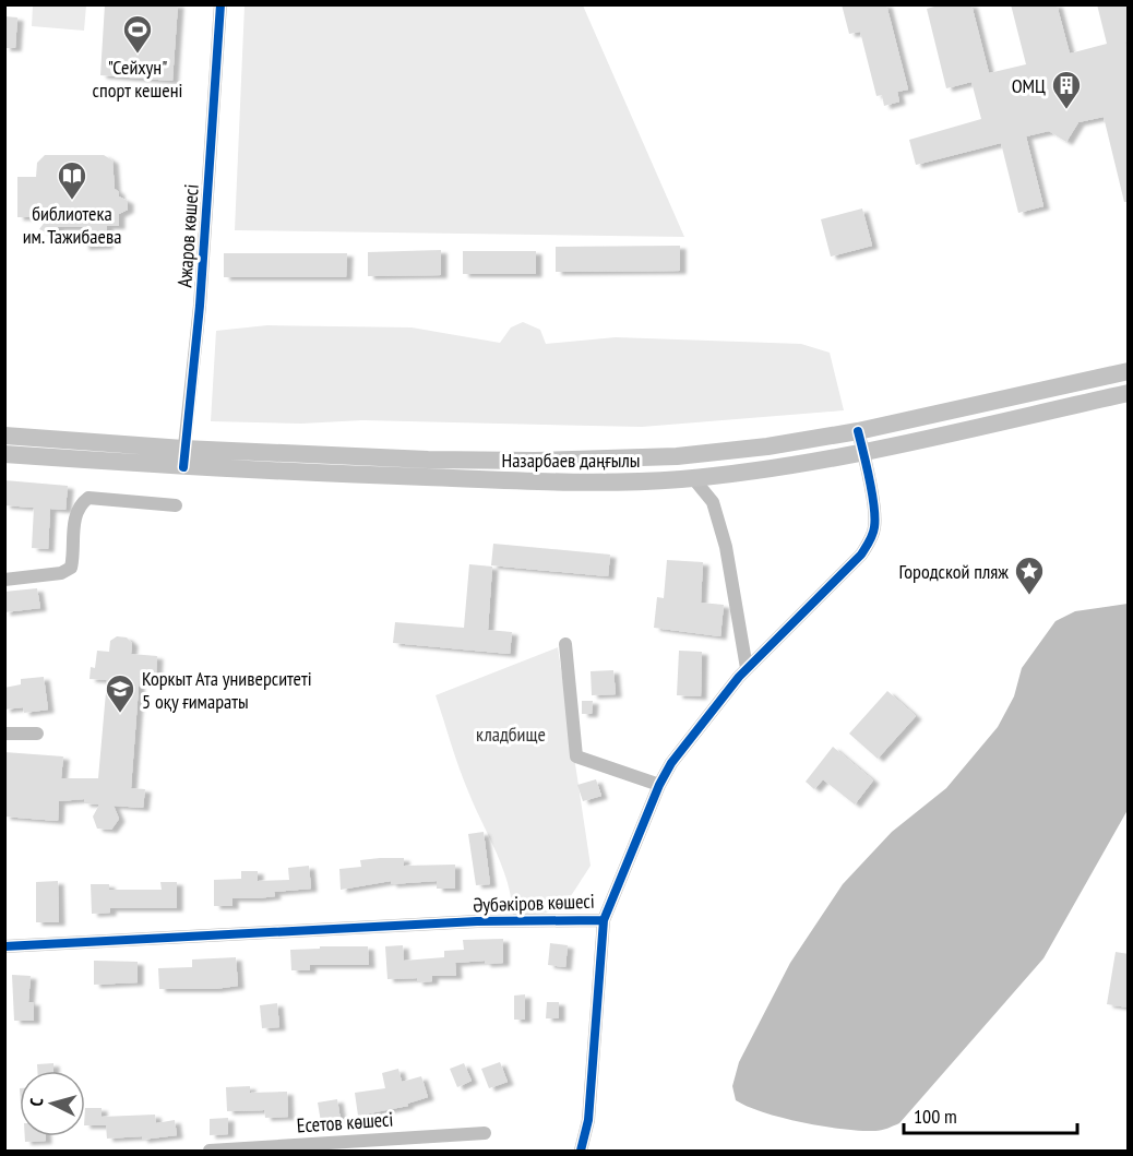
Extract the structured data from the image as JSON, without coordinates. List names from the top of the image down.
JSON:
{
  "streets": {
    "main road": ["Назарбаев даңғылы"],
    "street": ["Ажаров көшесі", "Әубәкіров көшесі", "Есетов көшесі"]
  },
  "crossings": [
    ["Ажаров көшесі", "Назарбаев даңғылы"],
    ["Назарбаев даңғылы", "Әубәкіров көшесі"]
  ],
  "parks": ["кладбище"],
  "places": {
    "sports": ["\"Сейхун\" спорт кешені"],
    "building": ["ОМЦ"],
    "library": ["библиотека им. Тажибаева"],
    "place": ["Городской пляж"],
    "school or university": ["Коркыт Ата университеті 5 оқу ғимараты"]
  },
  "scale_bar": "100 m",
  "north": "left"
}
